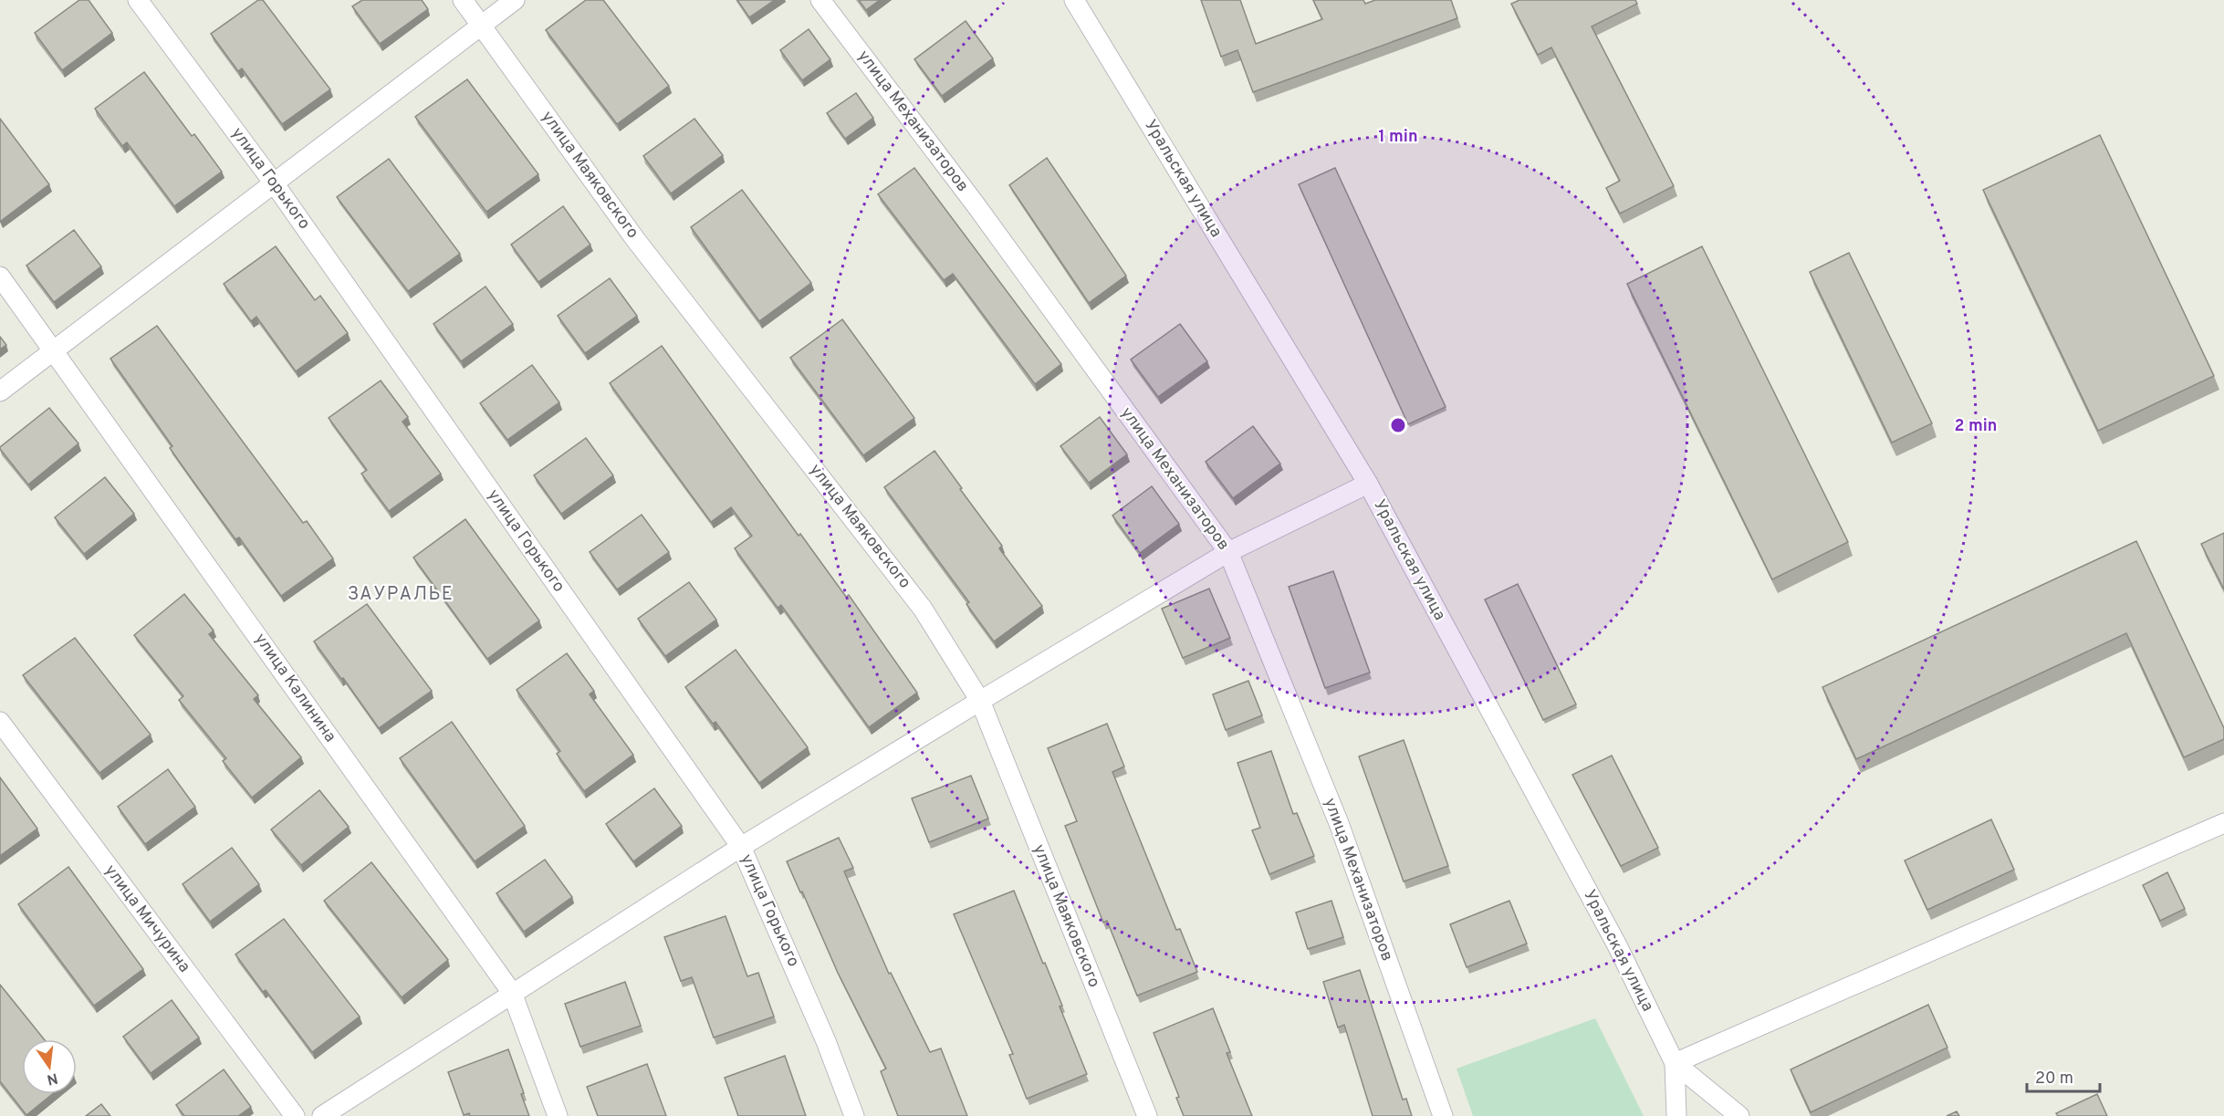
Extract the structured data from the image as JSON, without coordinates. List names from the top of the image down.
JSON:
{
  "streets": {
    "street": [
      "улица Механизаторов",
      "улица Маяковского",
      "улица Горького",
      "Уральская улица",
      "улица Калинина",
      "улица Мичурина"
    ]
  },
  "districts": ["ЗАУРАЛЬЕ"],
  "scale_bar": "20 m",
  "north": "bottom",
  "rings": ["1 min", "2 min"]
}
